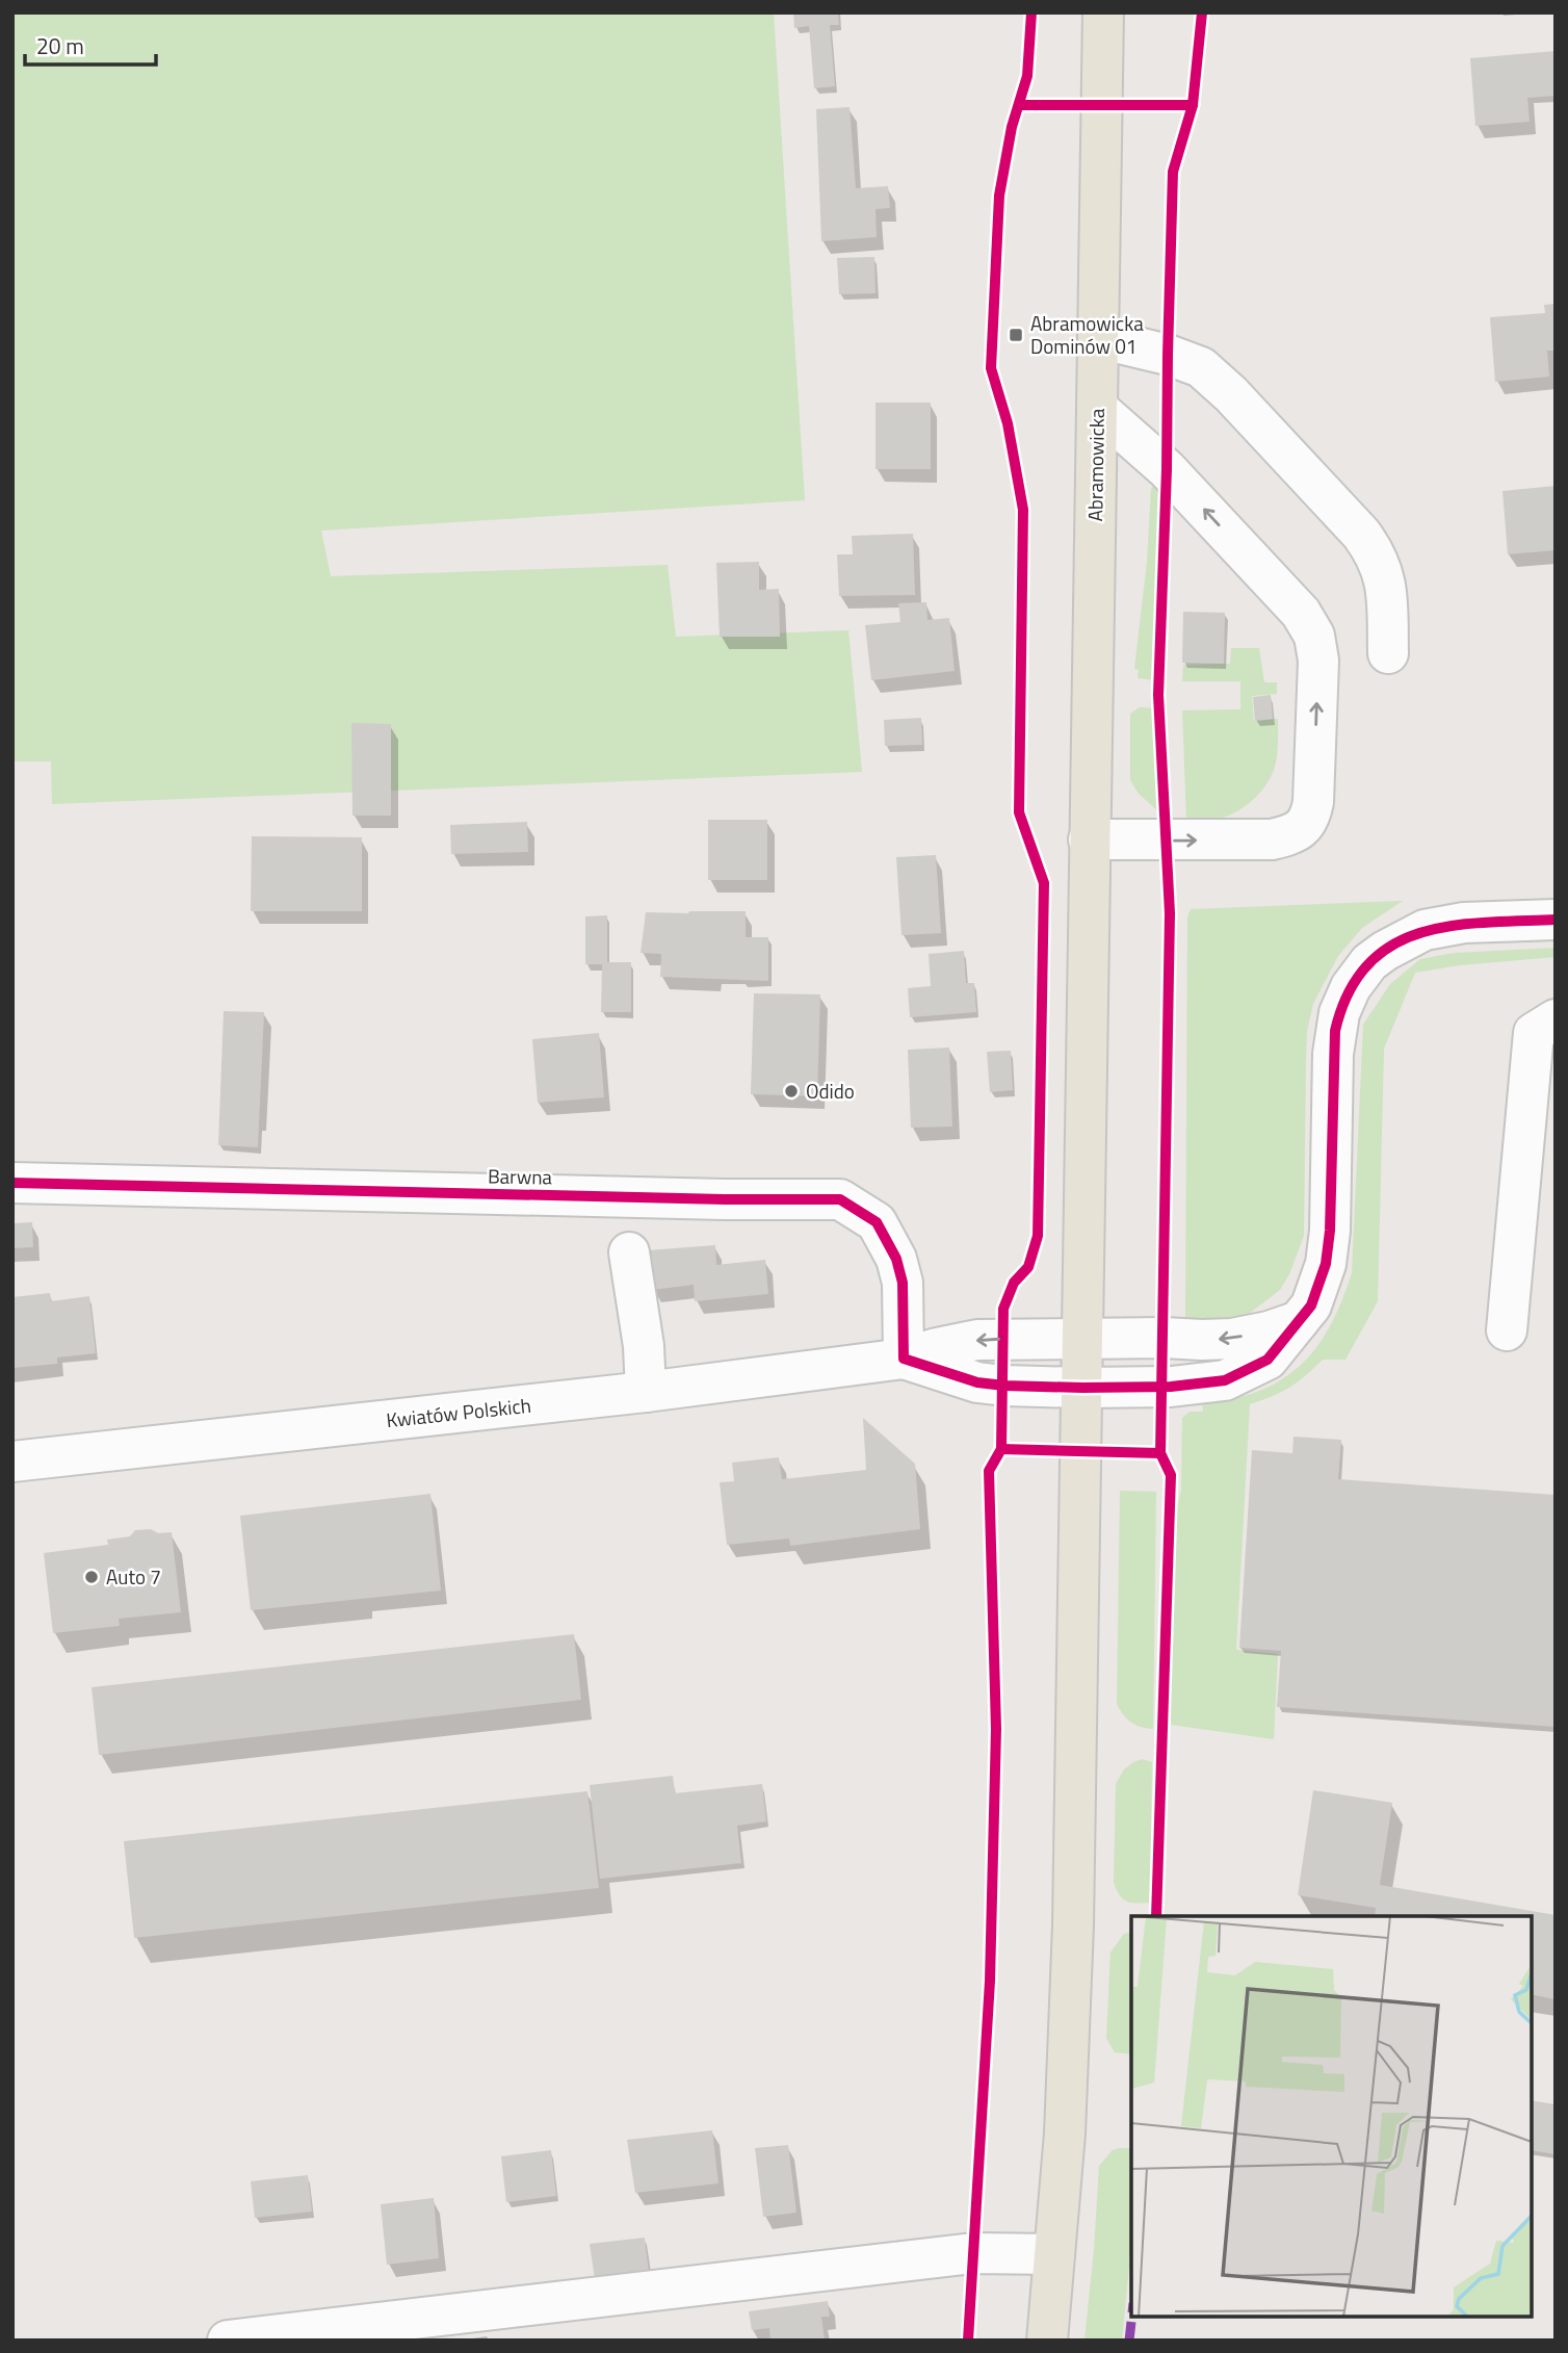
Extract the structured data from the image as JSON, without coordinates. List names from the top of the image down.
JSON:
{
  "streets": {
    "main road": ["Abramowicka"],
    "street": ["Barwna", "Kwiatów Polskich"]
  },
  "crossings": [
    ["Abramowicka", "Kwiatów Polskich"],
    ["Barwna", "Kwiatów Polskich"]
  ],
  "places": {
    "transit": ["Abramowicka Dominów 01"],
    "other": ["Odido", "Auto 7"]
  },
  "scale_bar": "20 m"
}
